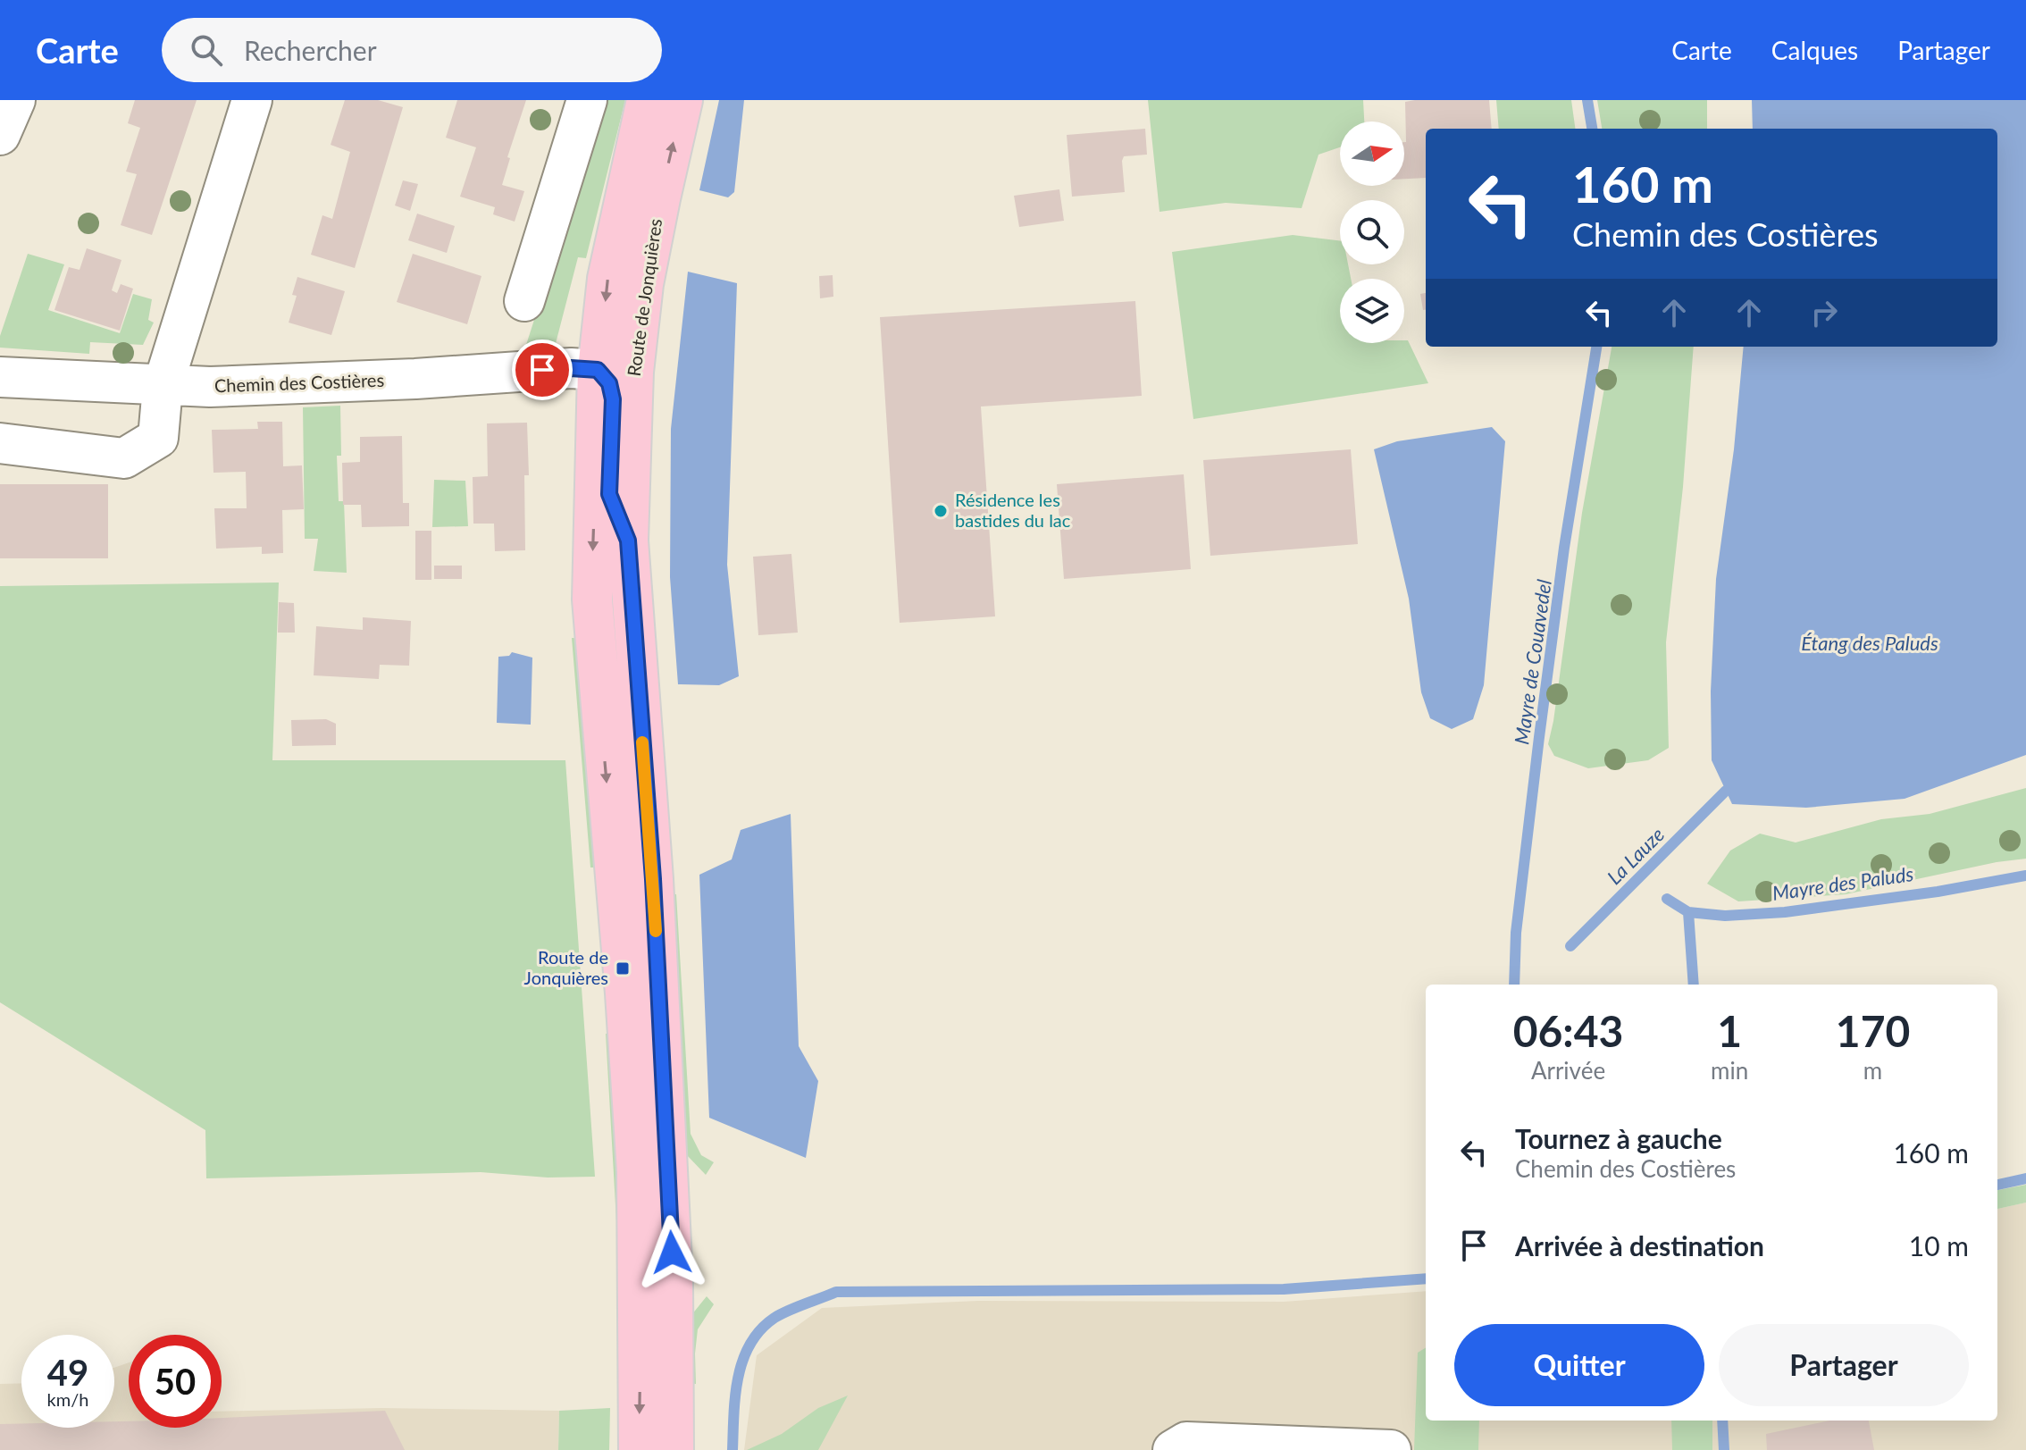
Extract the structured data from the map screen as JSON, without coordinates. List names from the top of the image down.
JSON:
{
  "streets": {
    "main road": ["Route de Jonquières"],
    "street": ["Chemin des Costières"]
  },
  "crossings": [
    ["Route de Jonquières", "Chemin des Costières"]
  ],
  "water": [
    "Étang des Paluds",
    "Mayre de Couavedel",
    "La Lauze",
    "Mayre des Paluds"
  ],
  "places": {
    "other": ["Résidence les bastides du lac"],
    "transit": ["Route de Jonquières"]
  },
  "north": "right",
  "page": {
    "header": "Carte",
    "search": "Rechercher",
    "nav": ["Carte", "Calques", "Partager"],
    "turn": ["160 m", "Chemin des Costières"],
    "eta": [
      "06:43",
      "Arrivée",
      "1",
      "min",
      "170",
      "m"
    ],
    "list": [
      {
        "name": "Tournez à gauche",
        "note": "Chemin des Costières",
        "value": "160 m"
      },
      {
        "name": "Arrivée à destination",
        "value": "10 m"
      }
    ],
    "buttons": ["Quitter", "Partager"],
    "speed": "49 km/h",
    "limit": "50"
  }
}
